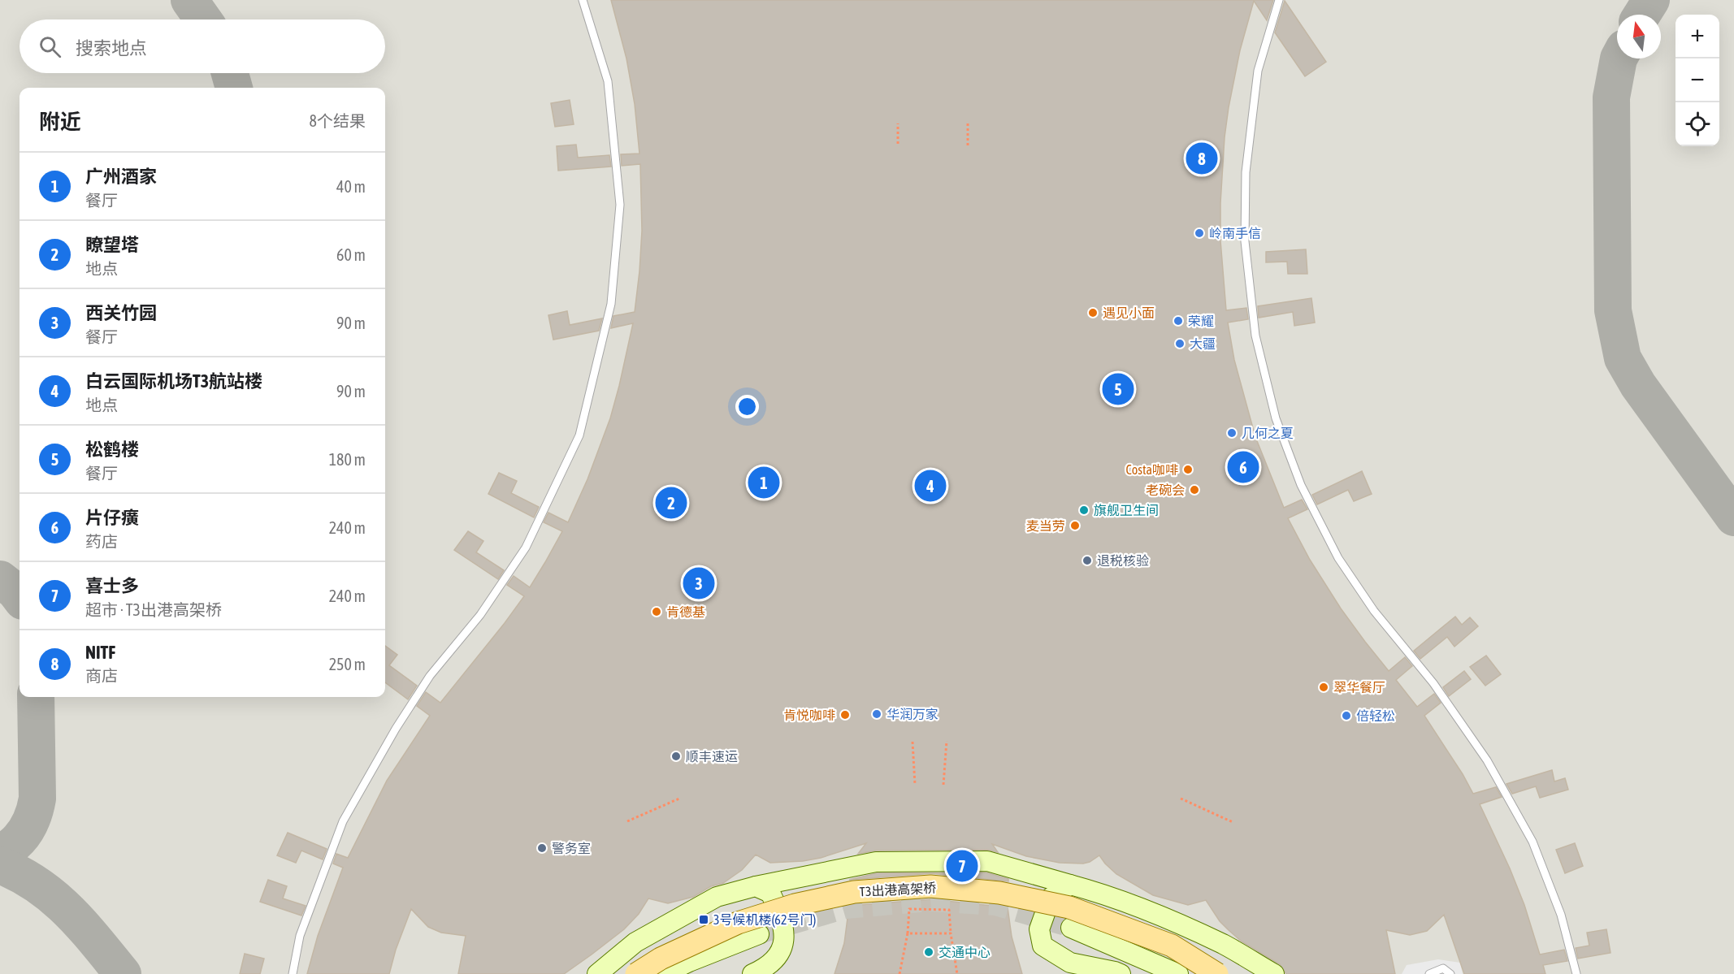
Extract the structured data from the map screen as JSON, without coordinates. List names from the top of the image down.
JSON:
{
  "streets": {
    "main road": ["T3出港高架桥"]
  },
  "places": {
    "other": [
      "岭南手信",
      "遇见小面",
      "荣耀",
      "大疆",
      "几何之夏",
      "Costa咖啡",
      "老碗会",
      "旗舰卫生间",
      "麦当劳",
      "退税核验",
      "肯德基",
      "翠华餐厅",
      "华润万家",
      "肯悦咖啡",
      "倍轻松",
      "顺丰速运",
      "警务室",
      "交通中心"
    ],
    "transit": ["3号候机楼(62号门)"]
  },
  "north": "top",
  "page": {
    "map_buttons": ["+", "−"],
    "search": "搜索地点",
    "heading": ["附近", "8个结果"],
    "pins": [
      "8",
      "5",
      "6",
      "1",
      "4",
      "2",
      "3",
      "7"
    ],
    "list": [
      {
        "mark": "1",
        "name": "广州酒家",
        "note": "餐厅",
        "value": "40 m"
      },
      {
        "mark": "2",
        "name": "瞭望塔",
        "note": "地点",
        "value": "60 m"
      },
      {
        "mark": "3",
        "name": "西关竹园",
        "note": "餐厅",
        "value": "90 m"
      },
      {
        "mark": "4",
        "name": "白云国际机场T3航站楼",
        "note": "地点",
        "value": "90 m"
      },
      {
        "mark": "5",
        "name": "松鹤楼",
        "note": "餐厅",
        "value": "180 m"
      },
      {
        "mark": "6",
        "name": "片仔癀",
        "note": "药店",
        "value": "240 m"
      },
      {
        "mark": "7",
        "name": "喜士多",
        "note": "超市 · T3出港高架桥",
        "value": "240 m"
      },
      {
        "mark": "8",
        "name": "NITF",
        "note": "商店",
        "value": "250 m"
      }
    ]
  }
}
